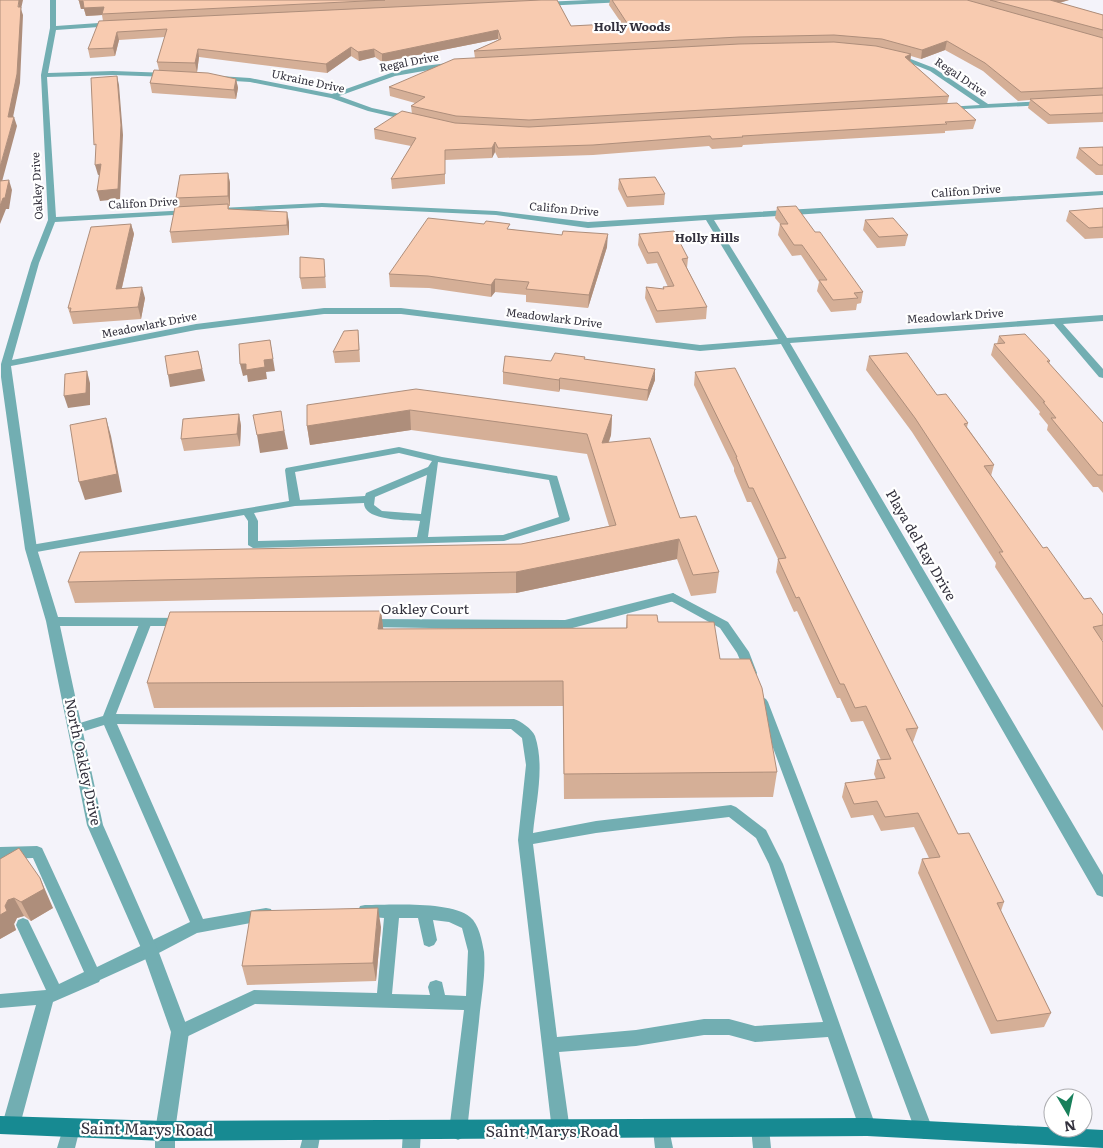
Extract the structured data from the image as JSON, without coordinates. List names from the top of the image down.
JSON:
{
  "streets": {
    "main road": ["Saint Marys Road"],
    "street": [
      "Regal Drive",
      "Ukraine Drive",
      "Oakley Drive",
      "Califon Drive",
      "Meadowlark Drive",
      "Playa del Ray Drive",
      "Oakley Court",
      "North Oakley Drive"
    ]
  },
  "crossings": [
    ["Regal Drive", "Ukraine Drive"],
    ["Oakley Drive", "Califon Drive"],
    ["Oakley Drive", "Meadowlark Drive"],
    ["Oakley Drive", "North Oakley Drive"],
    ["Califon Drive", "Playa del Ray Drive"],
    ["Meadowlark Drive", "Playa del Ray Drive"],
    ["Meadowlark Drive", "North Oakley Drive"],
    ["North Oakley Drive", "Saint Marys Road"]
  ],
  "districts": ["Holly Woods", "Holly Hills"],
  "north": "bottom"
}
